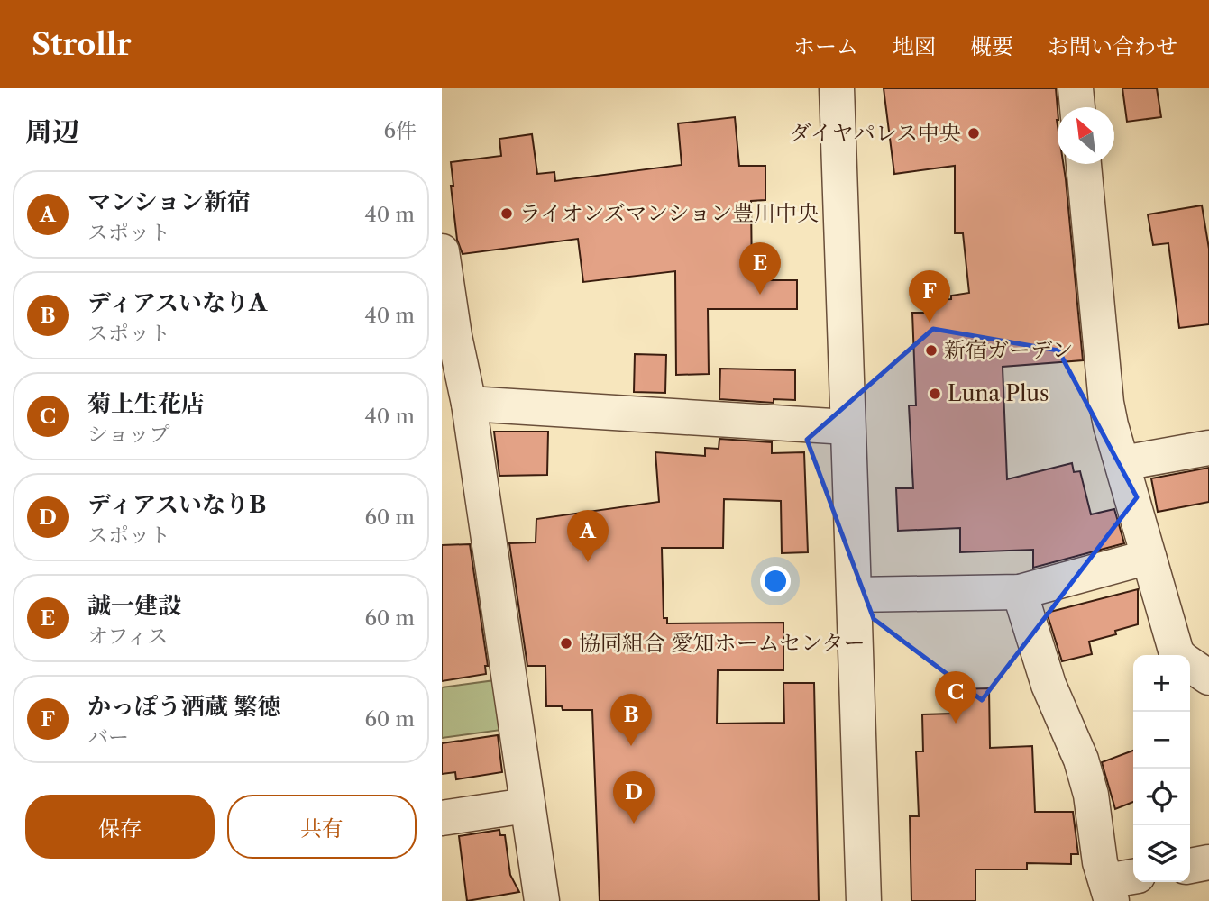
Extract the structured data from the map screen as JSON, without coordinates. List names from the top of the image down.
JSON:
{
  "places": [
    "ダイヤパレス中央",
    "ライオンズマンション豊川中央",
    "新宿ガーデン",
    "Luna Plus",
    "協同組合 愛知ホームセンター"
  ],
  "north": "top left",
  "page": {
    "header": "Strollr",
    "nav": [
      "ホーム",
      "地図",
      "概要",
      "お問い合わせ"
    ],
    "heading": ["周辺", "6件"],
    "list": [
      {
        "mark": "A",
        "name": "マンション新宿",
        "note": "スポット",
        "value": "40 m"
      },
      {
        "mark": "B",
        "name": "ディアスいなりA",
        "note": "スポット",
        "value": "40 m"
      },
      {
        "mark": "C",
        "name": "菊上生花店",
        "note": "ショップ",
        "value": "40 m"
      },
      {
        "mark": "D",
        "name": "ディアスいなりB",
        "note": "スポット",
        "value": "60 m"
      },
      {
        "mark": "E",
        "name": "誠一建設",
        "note": "オフィス",
        "value": "60 m"
      },
      {
        "mark": "F",
        "name": "かっぽう酒蔵 繁徳",
        "note": "バー",
        "value": "60 m"
      }
    ],
    "pins": [
      "E",
      "F",
      "A",
      "C",
      "B",
      "D"
    ],
    "map_buttons": ["+", "−"],
    "buttons": ["保存", "共有"]
  }
}
